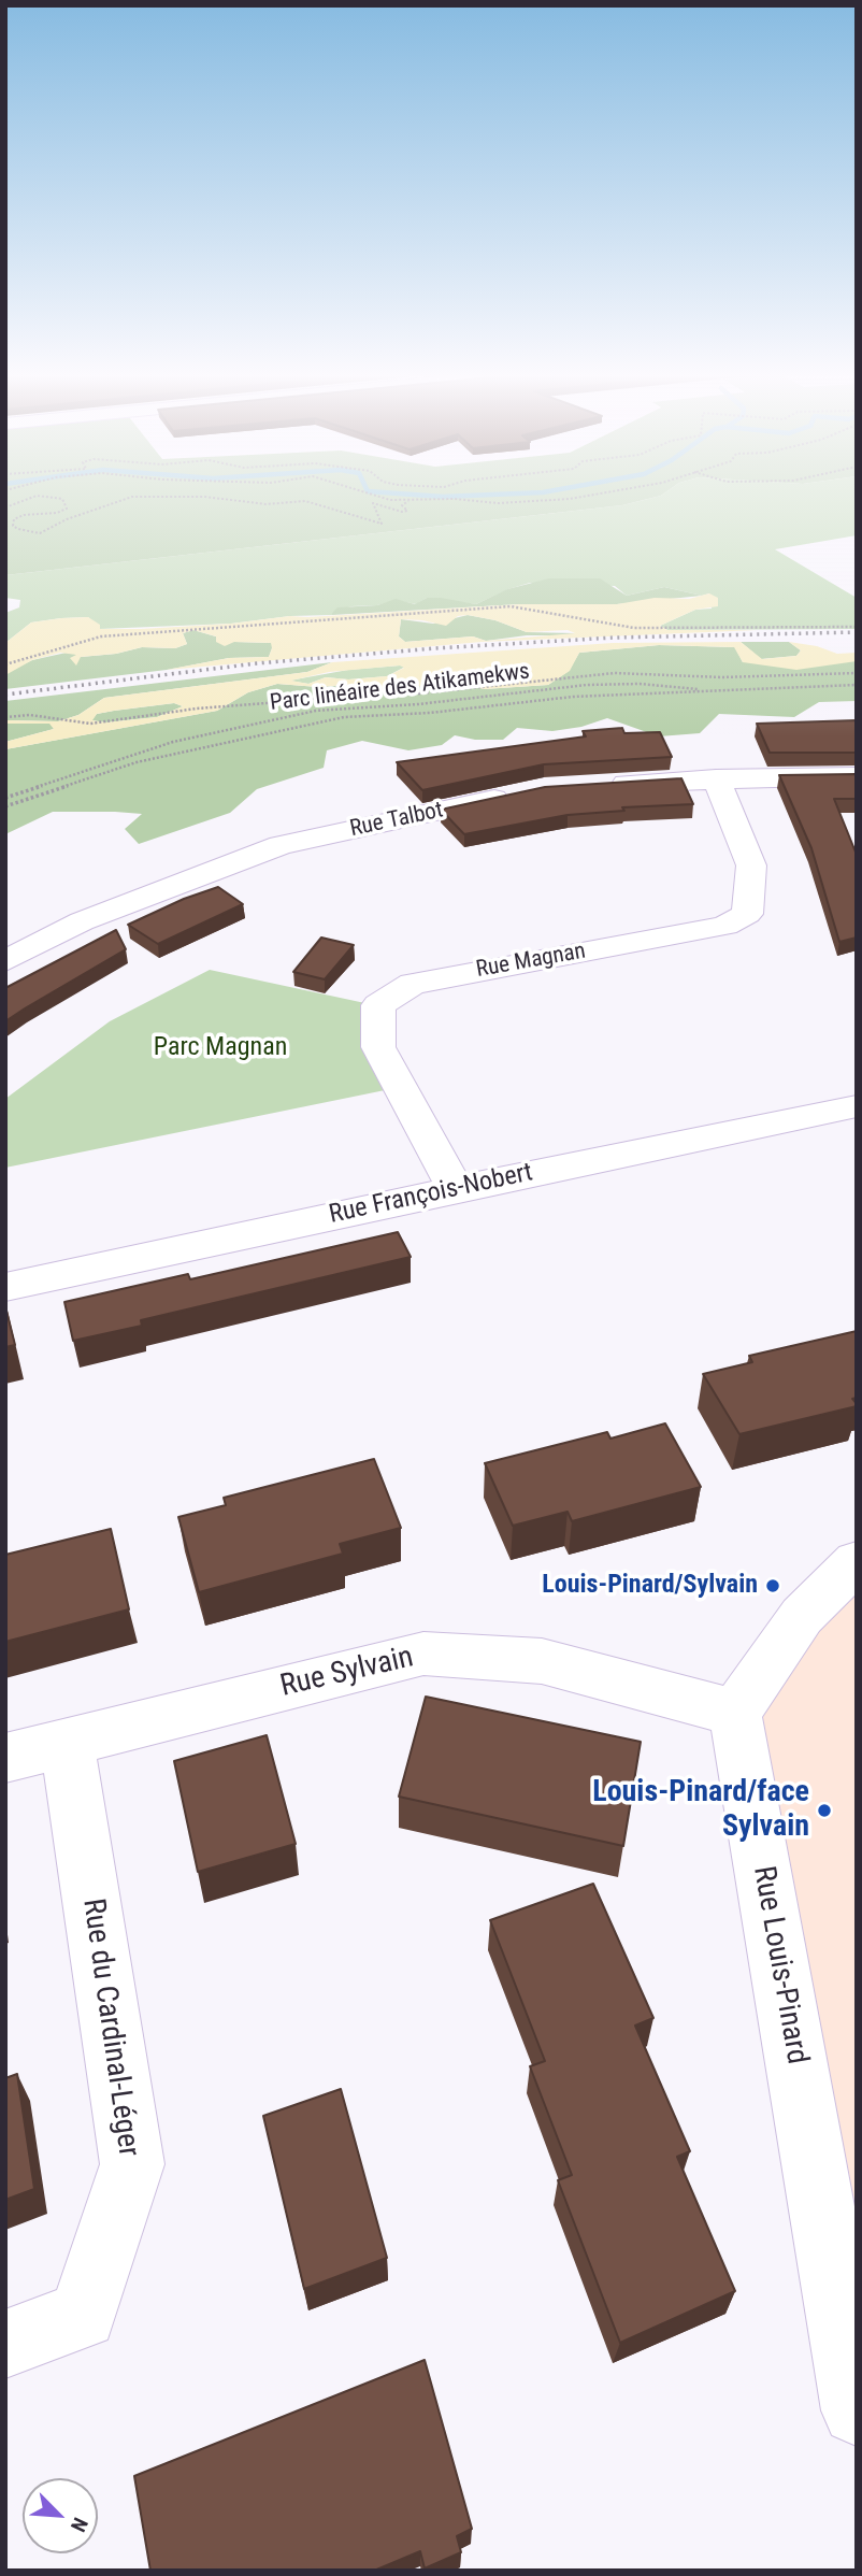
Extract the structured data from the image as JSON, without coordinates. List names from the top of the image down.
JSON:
{
  "streets": {
    "street": [
      "Rue Talbot",
      "Rue Magnan",
      "Rue François-Nobert",
      "Rue Sylvain",
      "Rue Louis-Pinard",
      "Rue du Cardinal-Léger"
    ],
    "path": ["Parc linéaire des Atikamekws"]
  },
  "crossings": [
    ["Rue Magnan", "Rue François-Nobert"],
    ["Rue Sylvain", "Rue Louis-Pinard"],
    ["Rue Sylvain", "Rue du Cardinal-Léger"]
  ],
  "parks": ["Parc Magnan"],
  "places": ["Louis-Pinard/Sylvain", "Louis-Pinard/face Sylvain"],
  "north": "bottom right"
}
